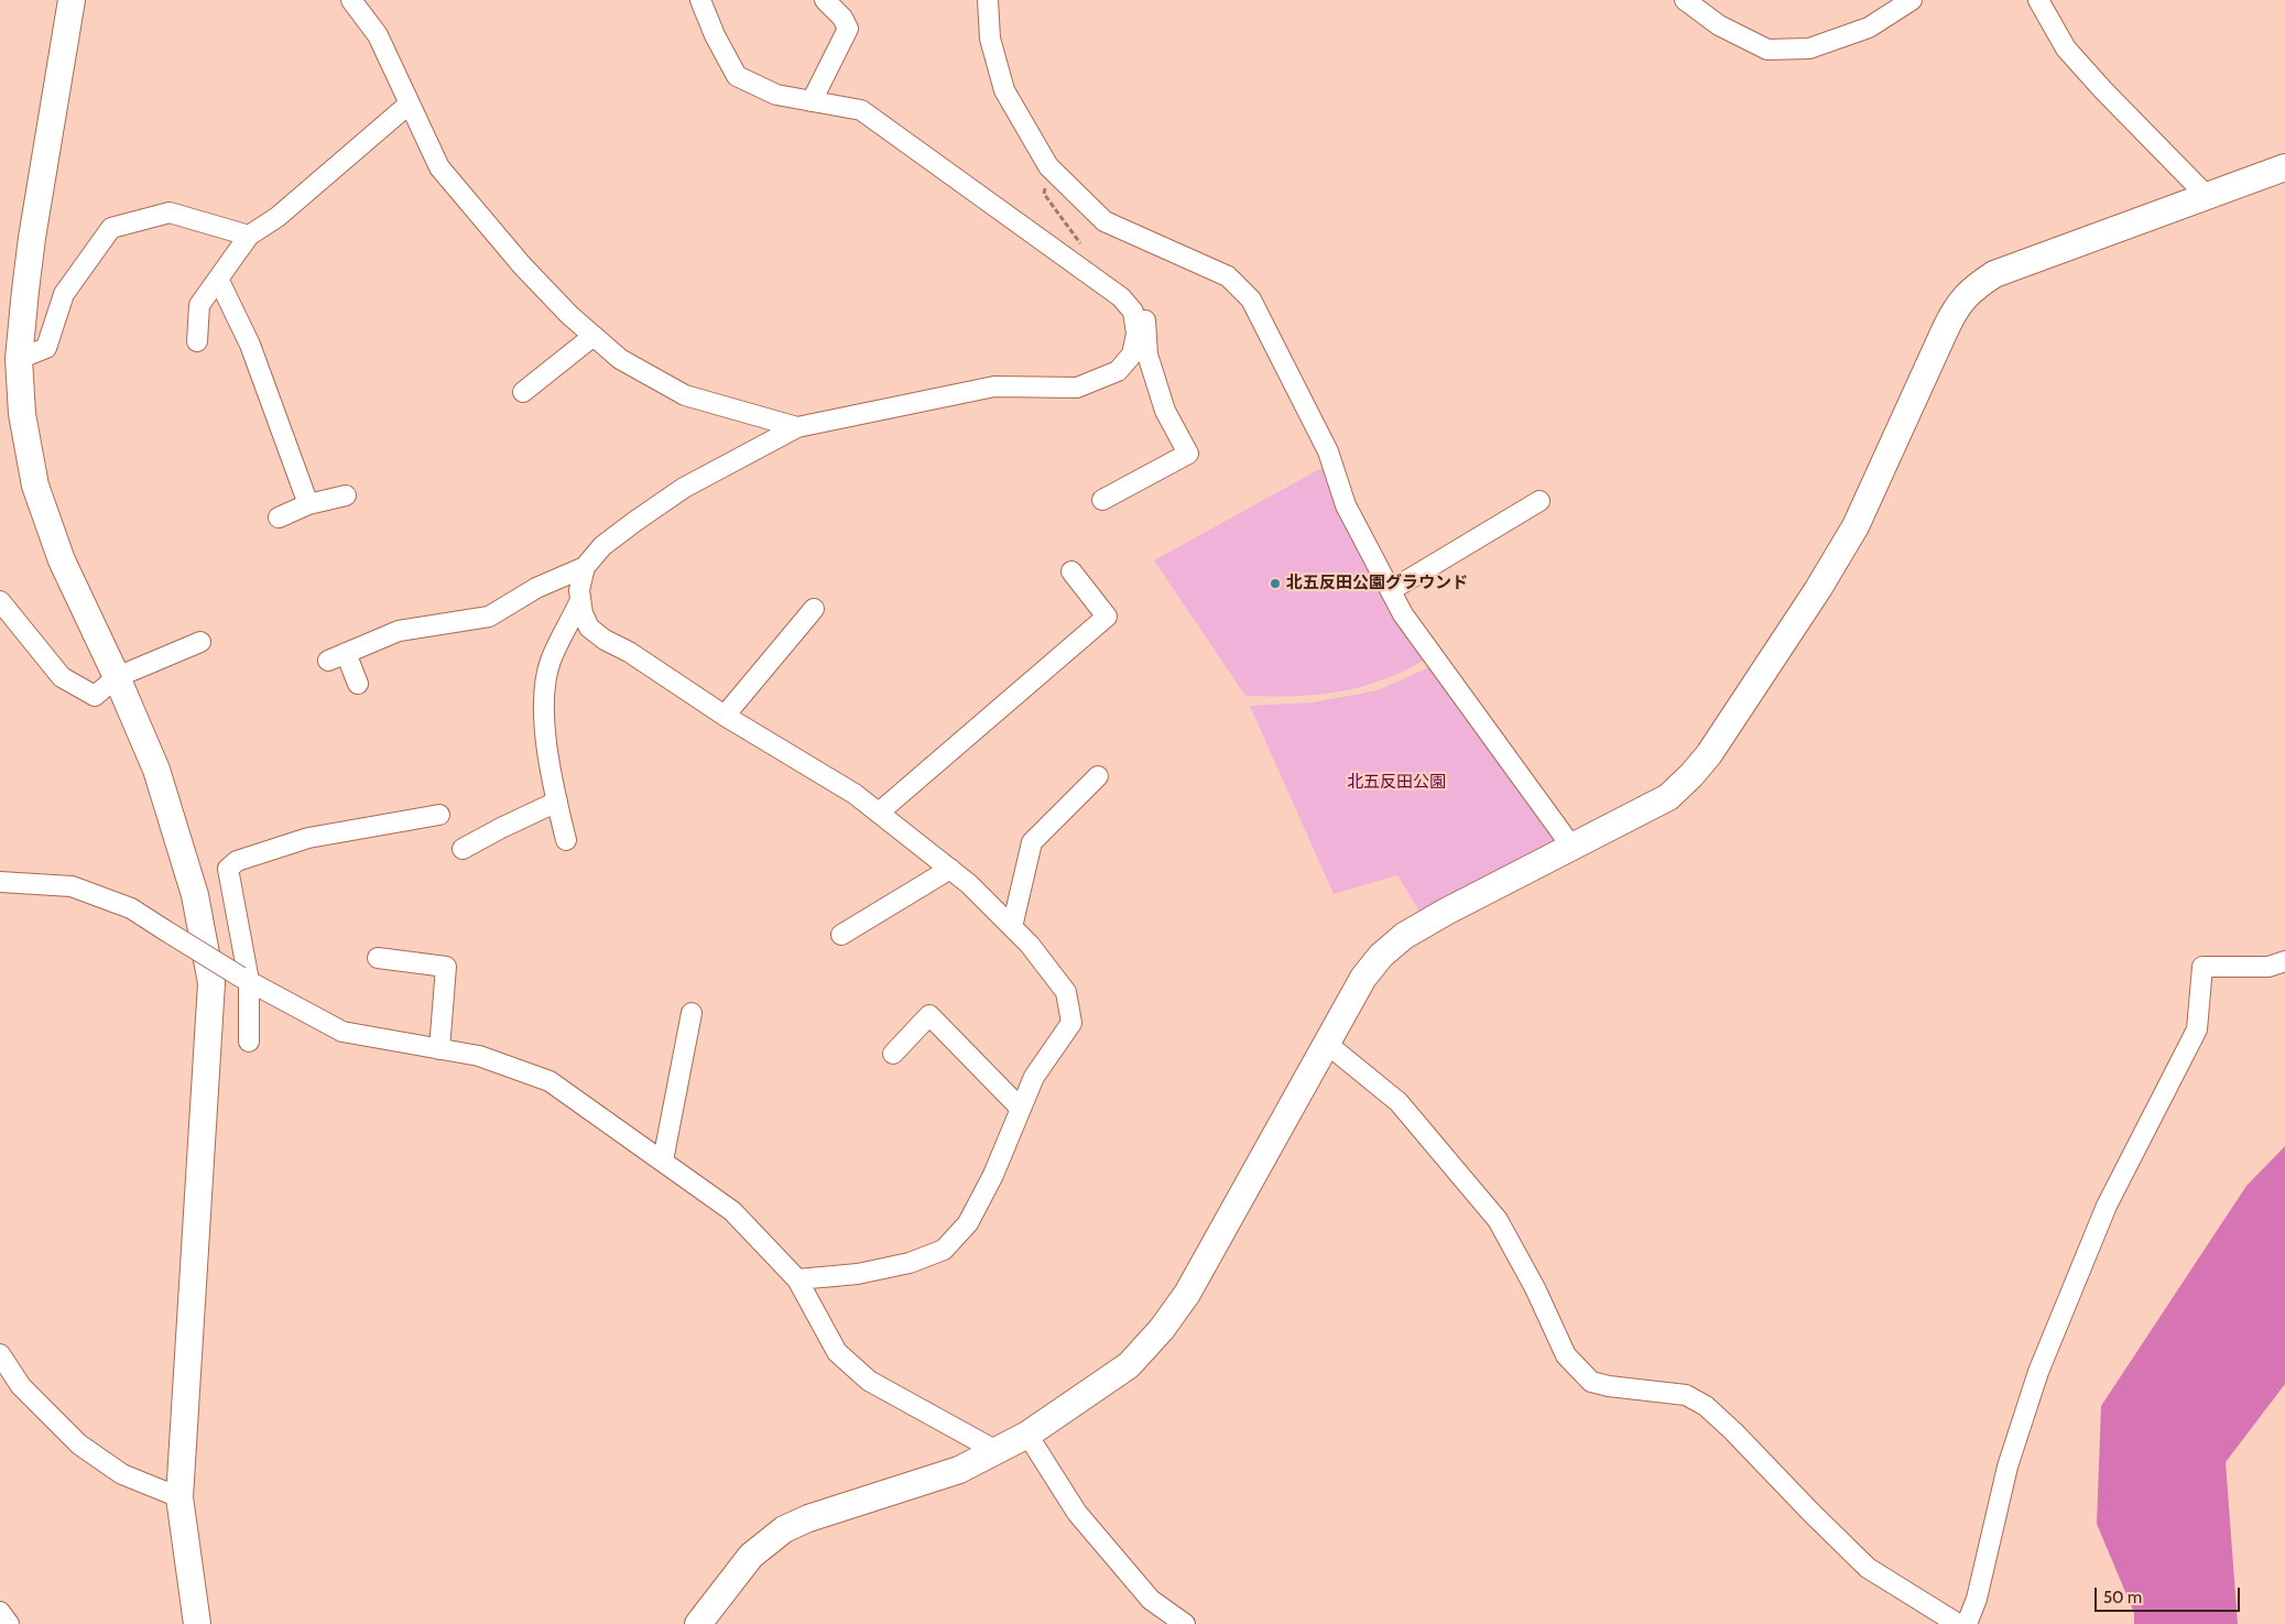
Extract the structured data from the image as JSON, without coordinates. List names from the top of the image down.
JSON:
{
  "parks": ["北五反田公園"],
  "places": ["北五反田公園グラウンド"],
  "scale_bar": "50 m"
}
